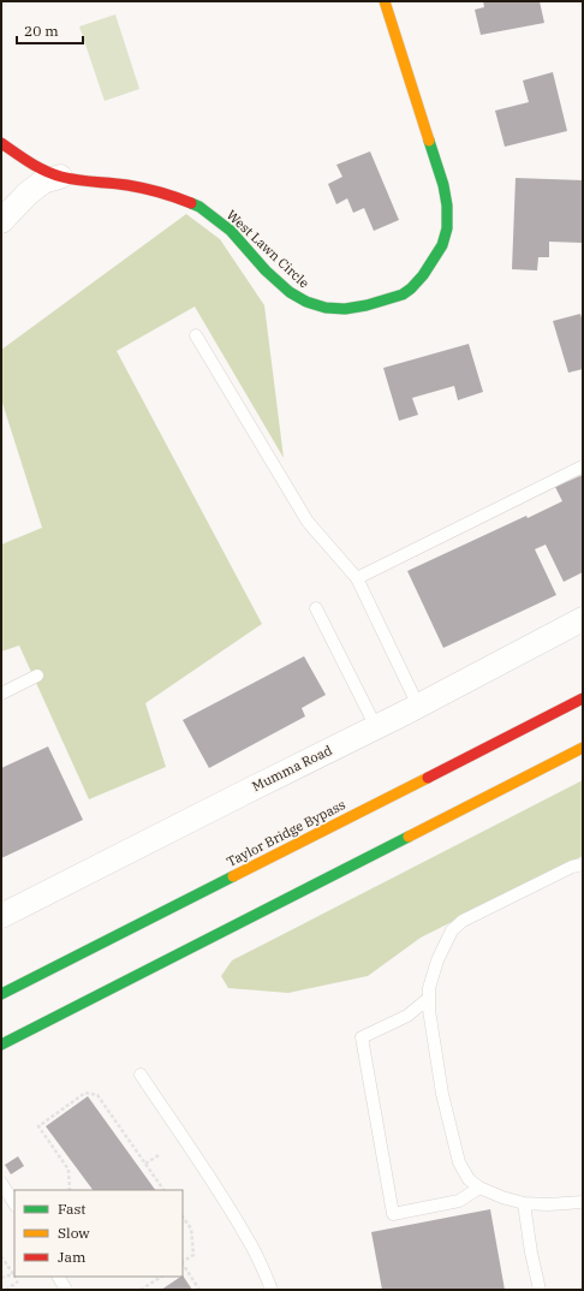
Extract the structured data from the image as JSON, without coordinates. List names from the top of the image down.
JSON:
{
  "streets": {
    "main road": ["West Lawn Circle", "Taylor Bridge Bypass"],
    "street": ["Mumma Road"]
  },
  "legend": ["Fast", "Slow", "Jam"],
  "scale_bar": "20 m"
}
